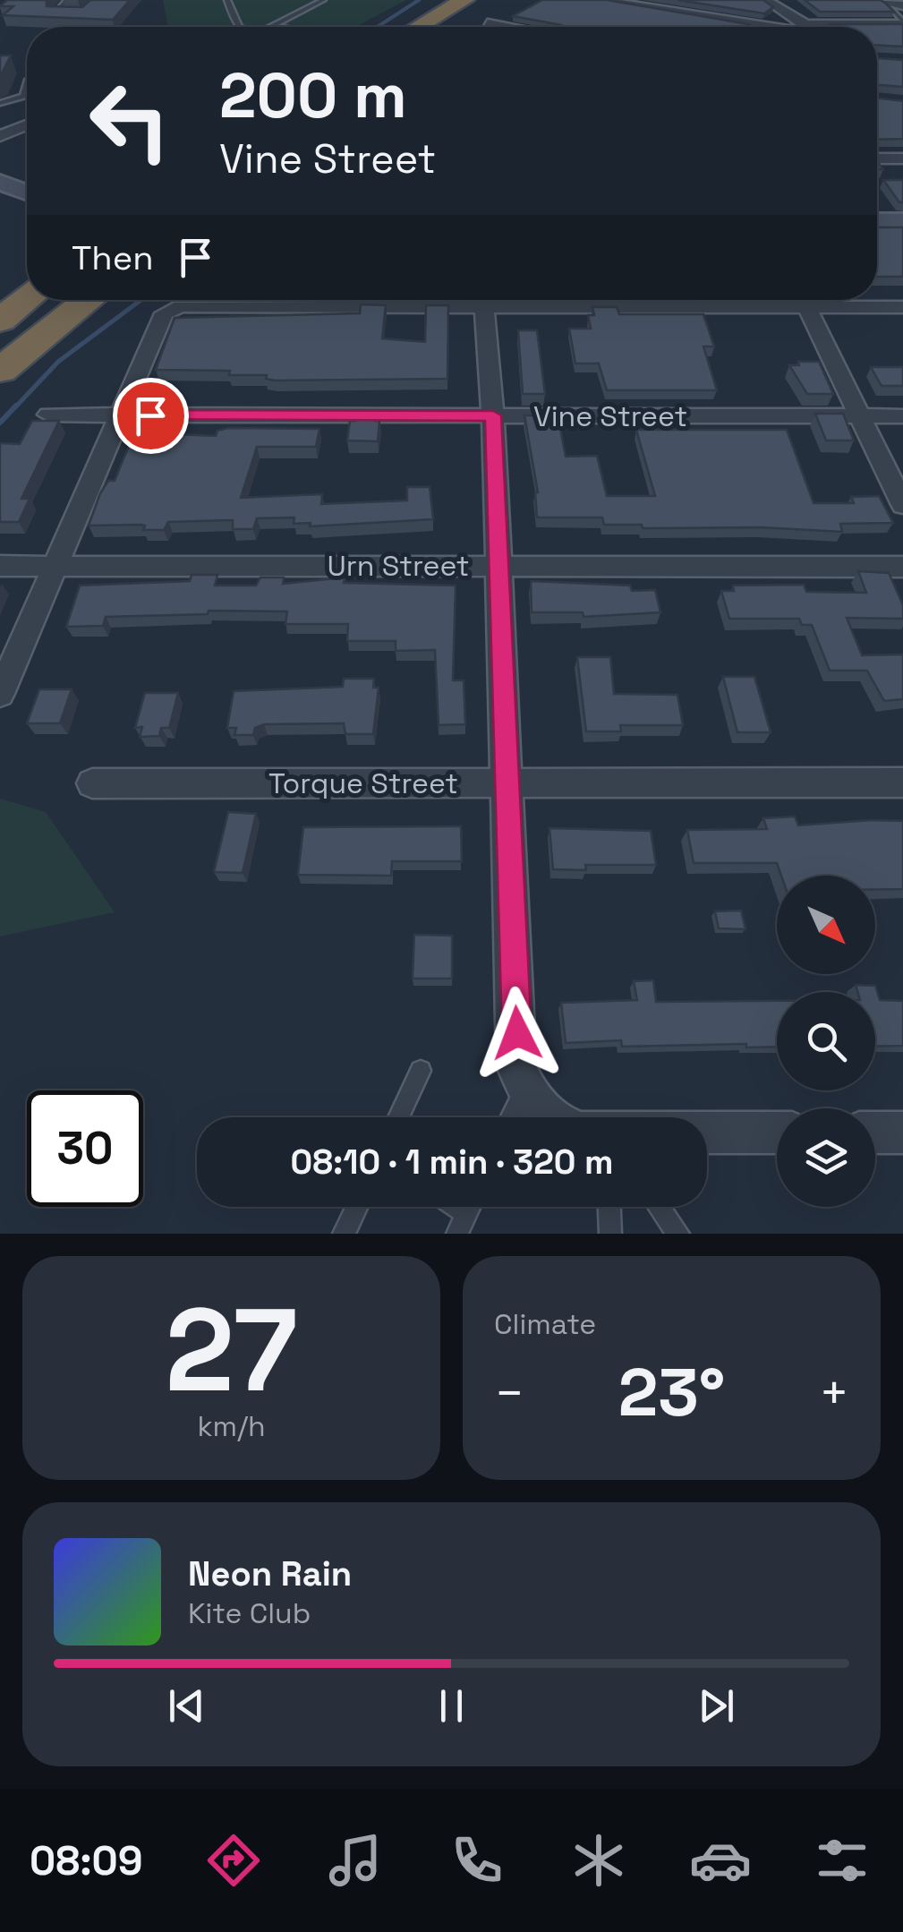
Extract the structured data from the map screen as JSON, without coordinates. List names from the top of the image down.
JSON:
{
  "streets": {
    "street": ["Vine Street", "Urn Street", "Torque Street"]
  },
  "north": "bottom right",
  "page": {
    "turn": ["200 m", "Vine Street"],
    "then": "Then",
    "limit": "30",
    "trip": "08:10 · 1 min · 320 m",
    "tile": [
      ["27", "km/h"],
      "Climate"
    ],
    "heat": ["−", "23°", "+"],
    "song": ["Neon Rain", "Kite Club"],
    "tabs": "08:09"
  }
}
